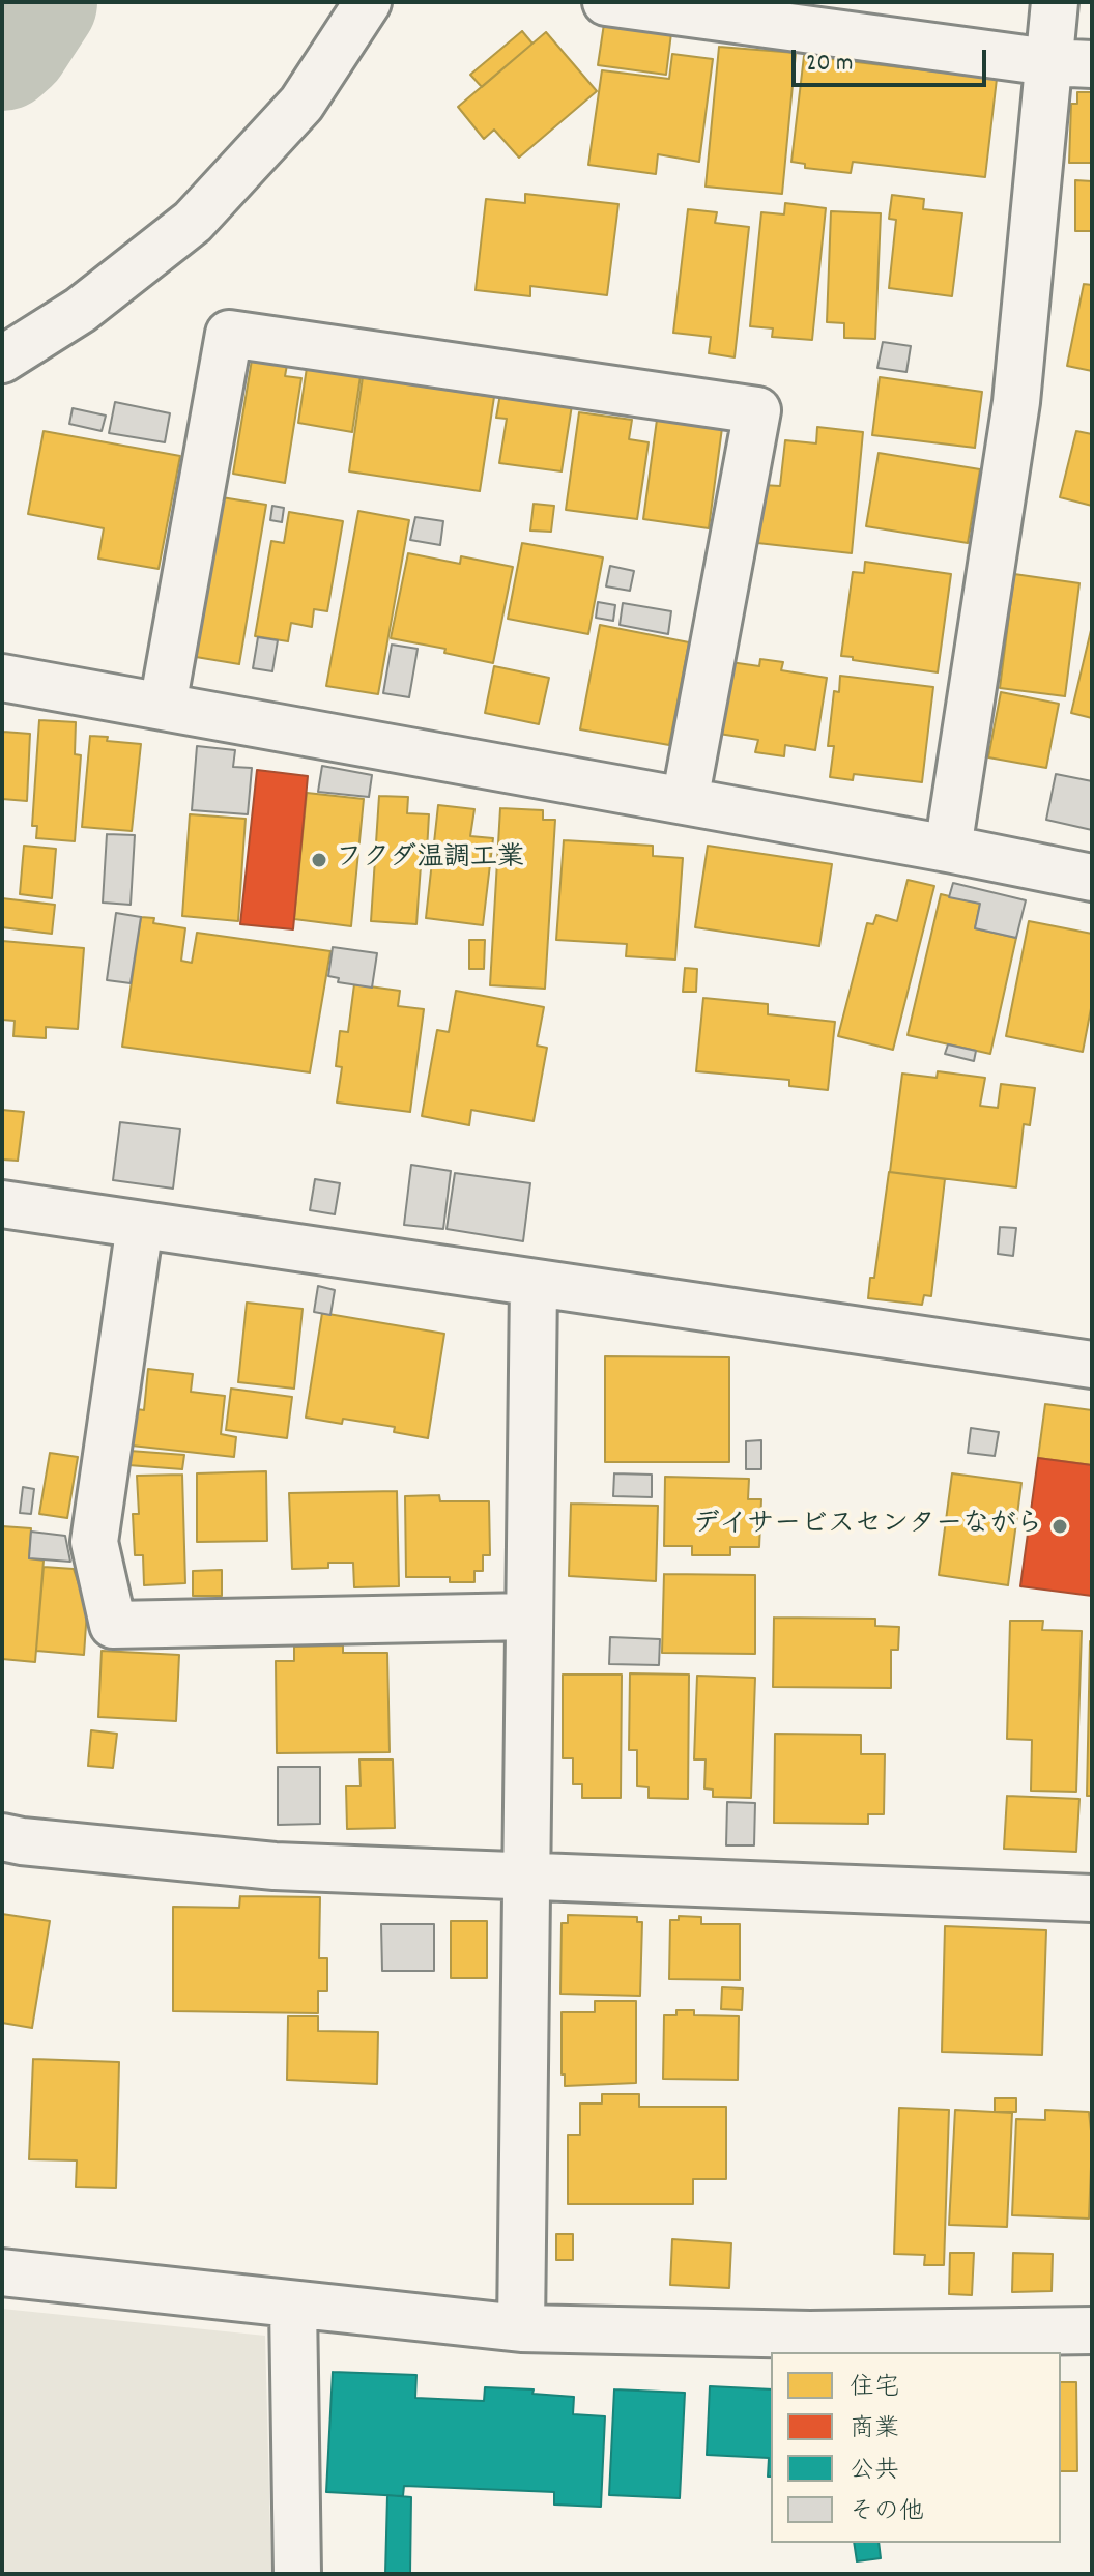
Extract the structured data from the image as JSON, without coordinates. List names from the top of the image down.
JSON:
{
  "places": ["フクダ温調工業", "デイサービスセンターながら"],
  "legend": [
    "住宅",
    "商業",
    "公共",
    "その他"
  ],
  "scale_bar": "20 m"
}
